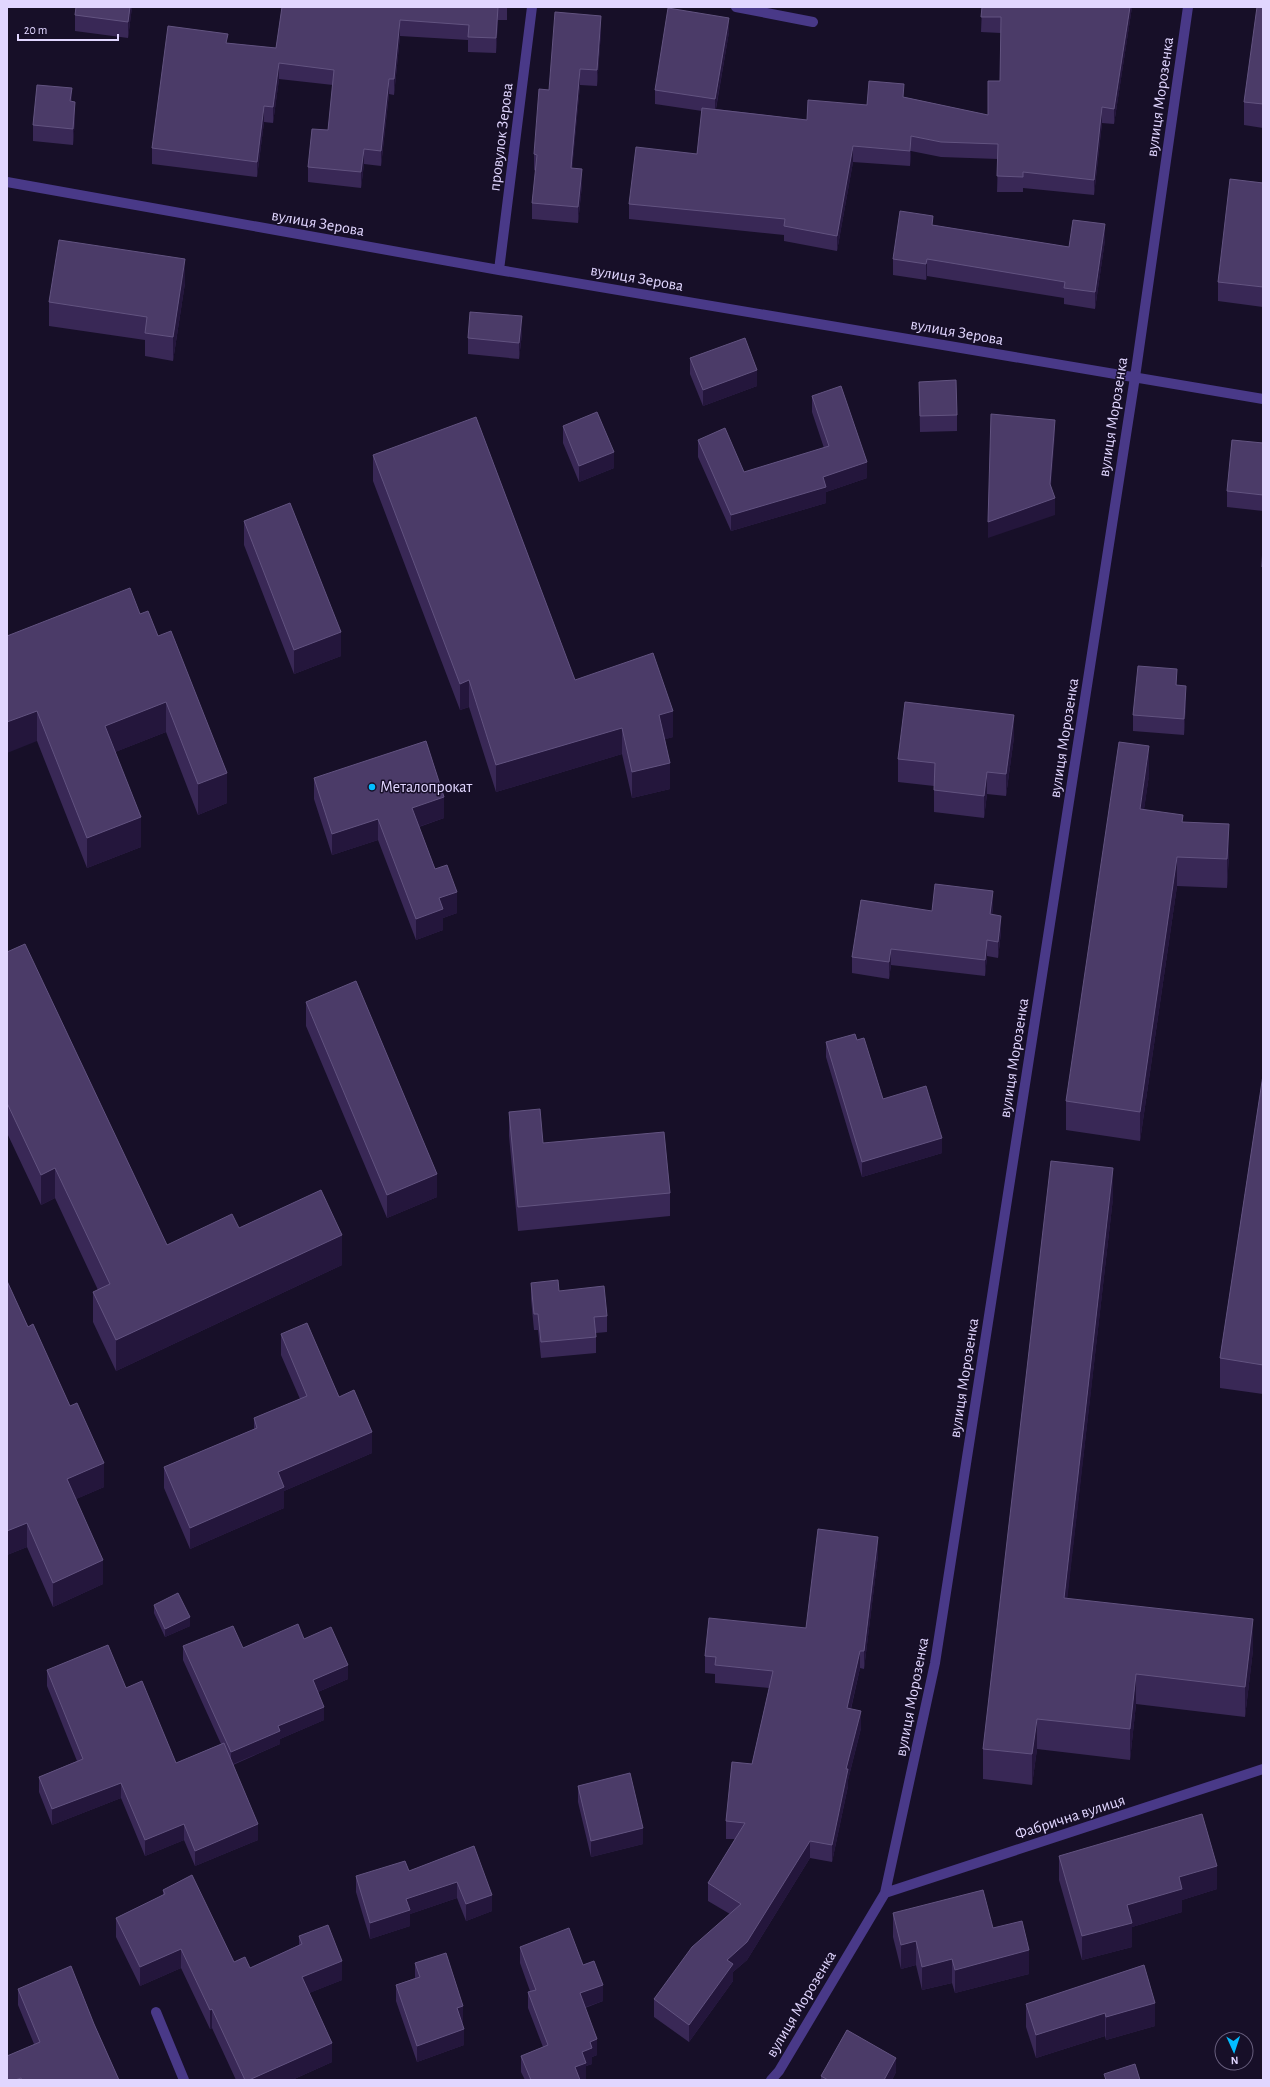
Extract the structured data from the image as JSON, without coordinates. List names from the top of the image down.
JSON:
{
  "streets": {
    "street": [
      "вулиця Морозенка",
      "провулок Зерова",
      "вулиця Зерова",
      "Фабрична вулиця"
    ]
  },
  "crossings": [
    ["вулиця Морозенка", "вулиця Зерова"],
    ["вулиця Морозенка", "Фабрична вулиця"],
    ["провулок Зерова", "вулиця Зерова"]
  ],
  "places": ["Металопрокат"],
  "scale_bar": "20 m",
  "north": "bottom"
}
